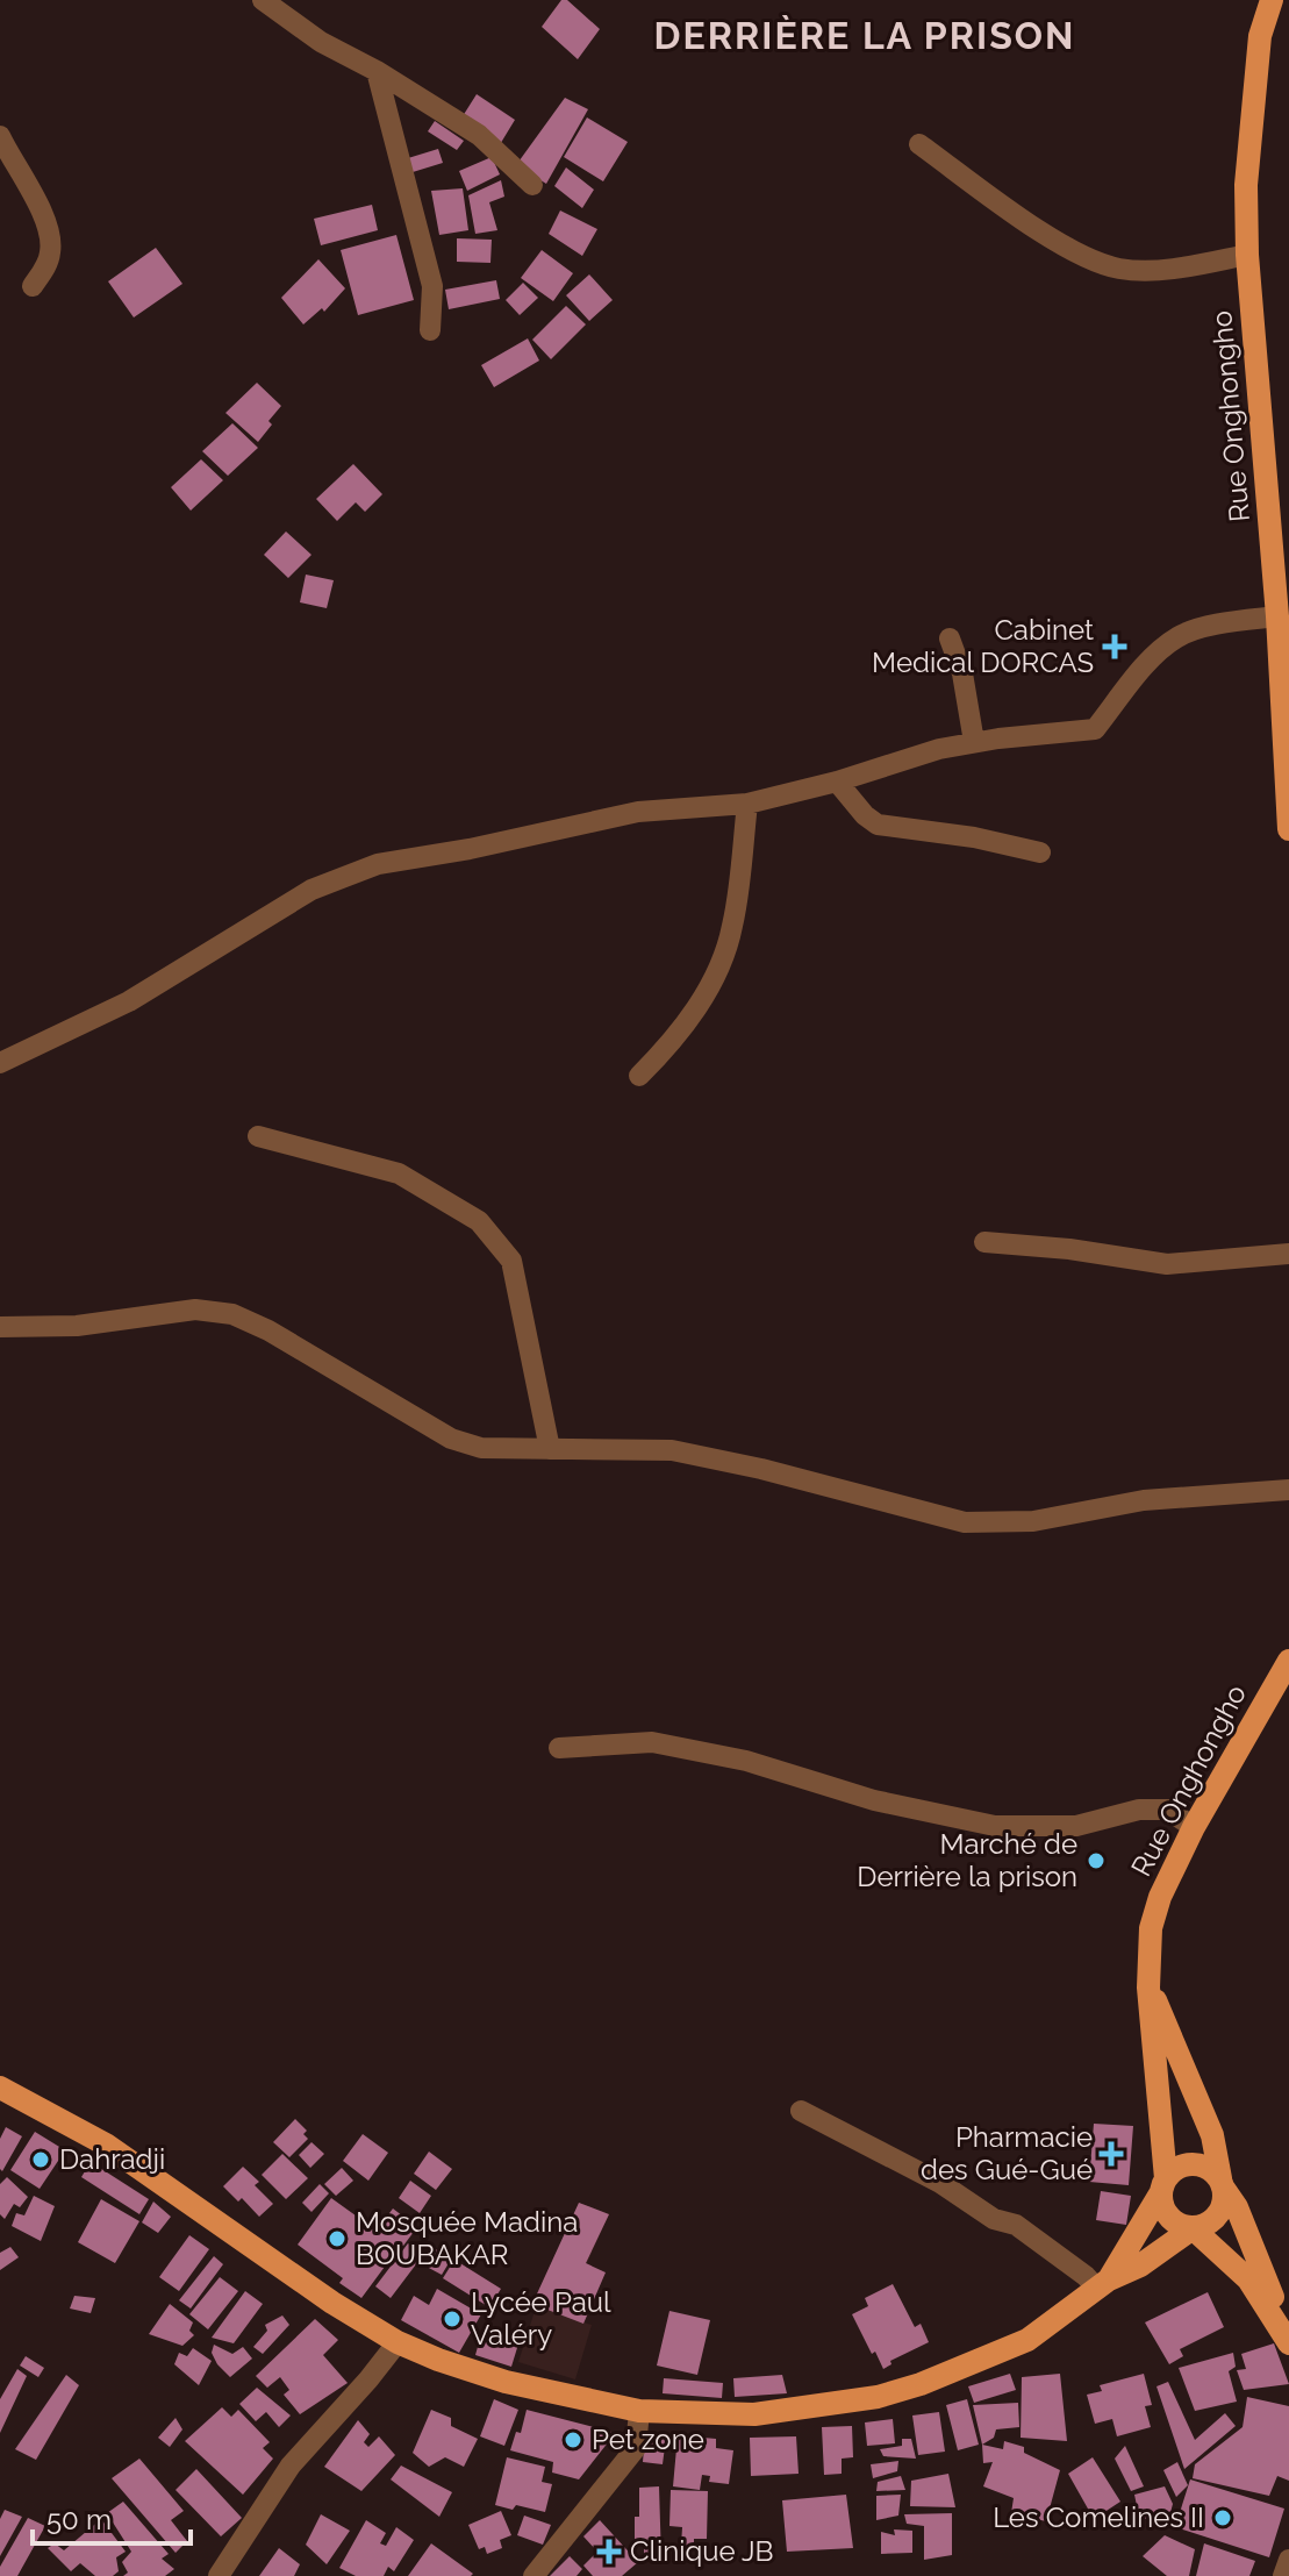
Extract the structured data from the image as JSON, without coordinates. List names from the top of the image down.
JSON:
{
  "streets": {
    "main road": ["Rue Onghongho"]
  },
  "districts": ["DERRIÈRE LA PRISON"],
  "places": {
    "health": ["Cabinet Medical DORCAS", "Pharmacie des Gué-Gué", "Clinique JB"],
    "other": [
      "Marché de Derrière la prison",
      "Dahradji",
      "Mosquée Madina BOUBAKAR",
      "Lycée Paul Valéry",
      "Pet zone",
      "Les Comelines II"
    ]
  },
  "scale_bar": "50 m"
}
